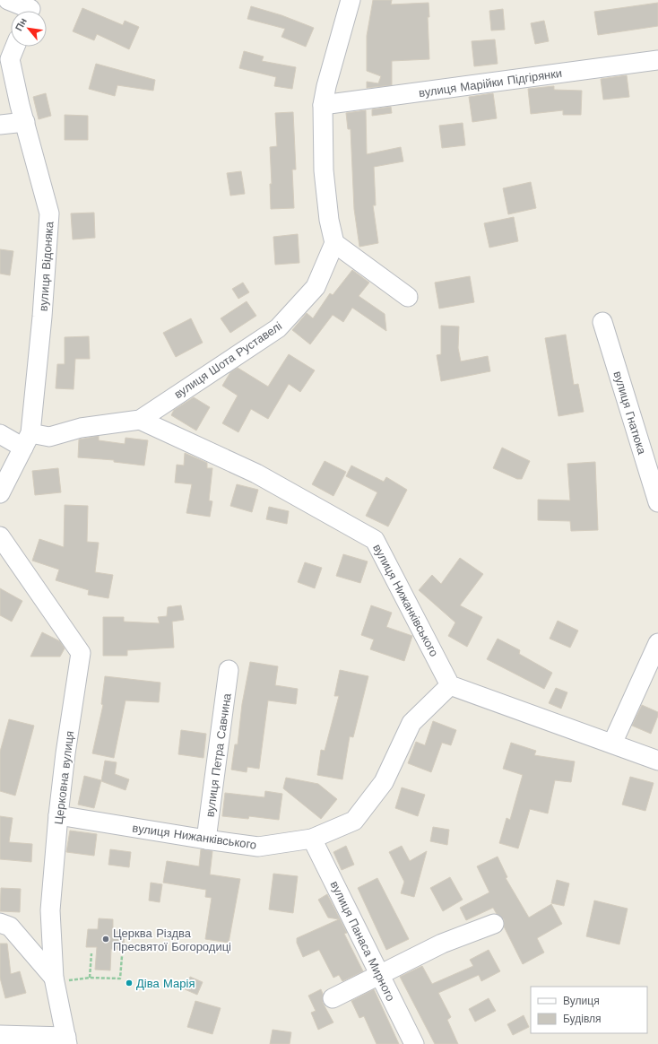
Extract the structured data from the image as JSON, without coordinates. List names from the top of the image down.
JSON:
{
  "streets": {
    "street": [
      "вулиця Марійки Підгірянки",
      "вулиця Відоняка",
      "вулиця Шота Руставелі",
      "вулиця Гнатюка",
      "вулиця Нижанківського",
      "вулиця Петра Савчина",
      "Церковна вулиця",
      "вулиця Панаса Мирного"
    ]
  },
  "crossings": [
    ["вулиця Відоняка", "вулиця Шота Руставелі"],
    ["вулиця Шота Руставелі", "вулиця Нижанківського"],
    ["вулиця Нижанківського", "вулиця Петра Савчина"],
    ["вулиця Нижанківського", "Церковна вулиця"],
    ["вулиця Нижанківського", "вулиця Панаса Мирного"]
  ],
  "places": ["Церква Різдва Пресвятої Богородиці", "Діва Марія"],
  "legend": ["Вулиця", "Будівля"],
  "north": "top left"
}
